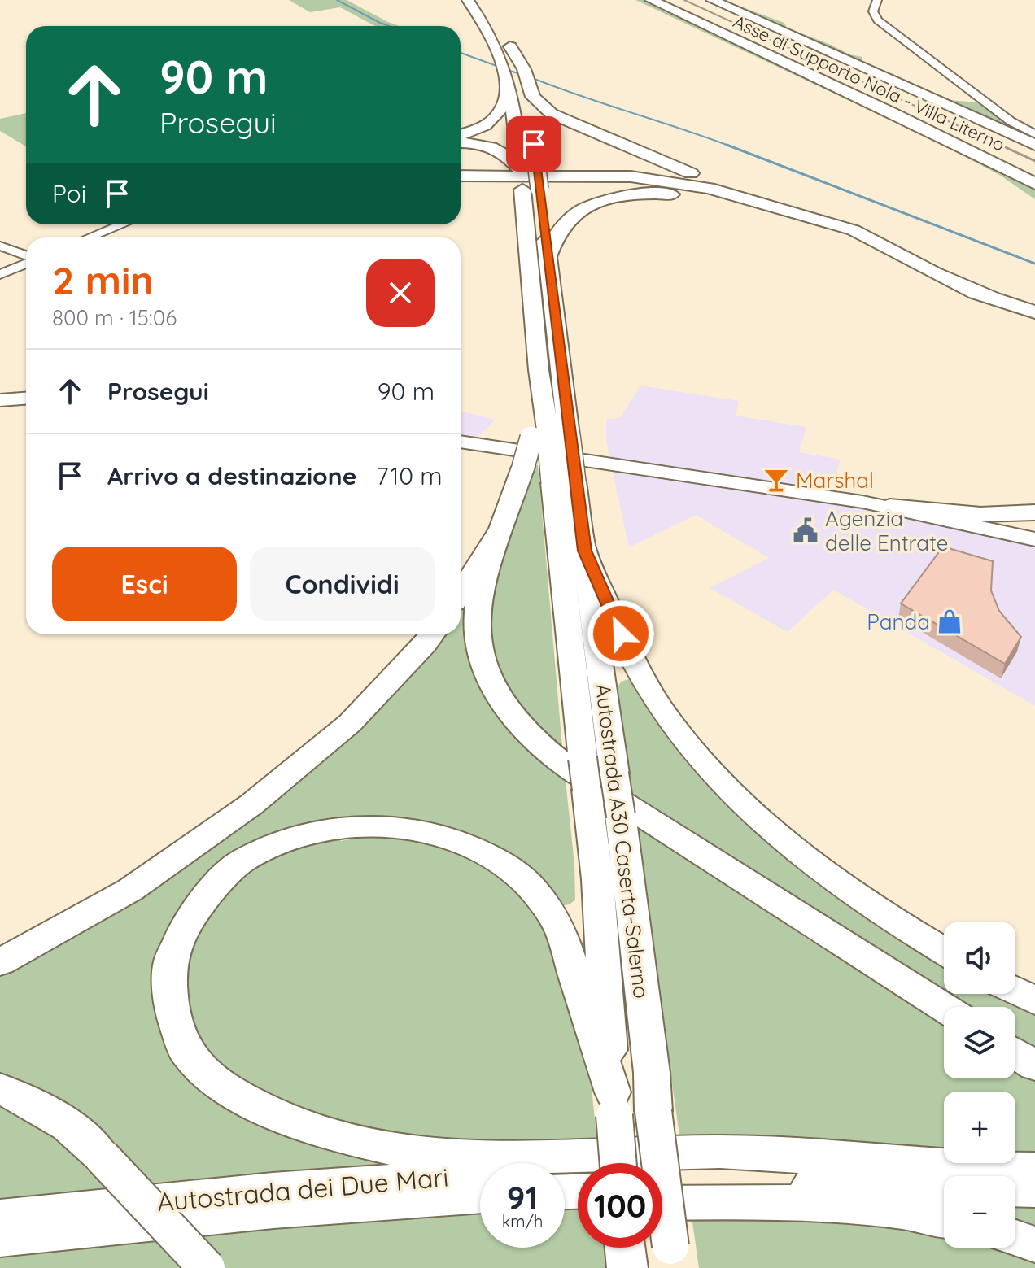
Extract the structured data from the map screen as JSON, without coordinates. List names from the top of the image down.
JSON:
{
  "streets": {
    "highway": ["Asse di Supporto Nola - Villa Literno", "Autostrada A30 Caserta-Salerno", "Autostrada dei Due Mari"]
  },
  "places": {
    "bar": ["Marshal"],
    "public building": ["Agenzia delle Entrate"],
    "shop": ["Panda"]
  },
  "page": {
    "turn": ["90 m", "Prosegui"],
    "then": "Poi",
    "heading": ["2 min", "800 m · 15:06"],
    "list": [
      {
        "name": "Prosegui",
        "value": "90 m"
      },
      {
        "name": "Arrivo a destinazione",
        "value": "710 m"
      }
    ],
    "buttons": ["Esci", "Condividi"],
    "map_buttons": ["+", "−"],
    "speed": "91 km/h",
    "limit": "100"
  }
}
